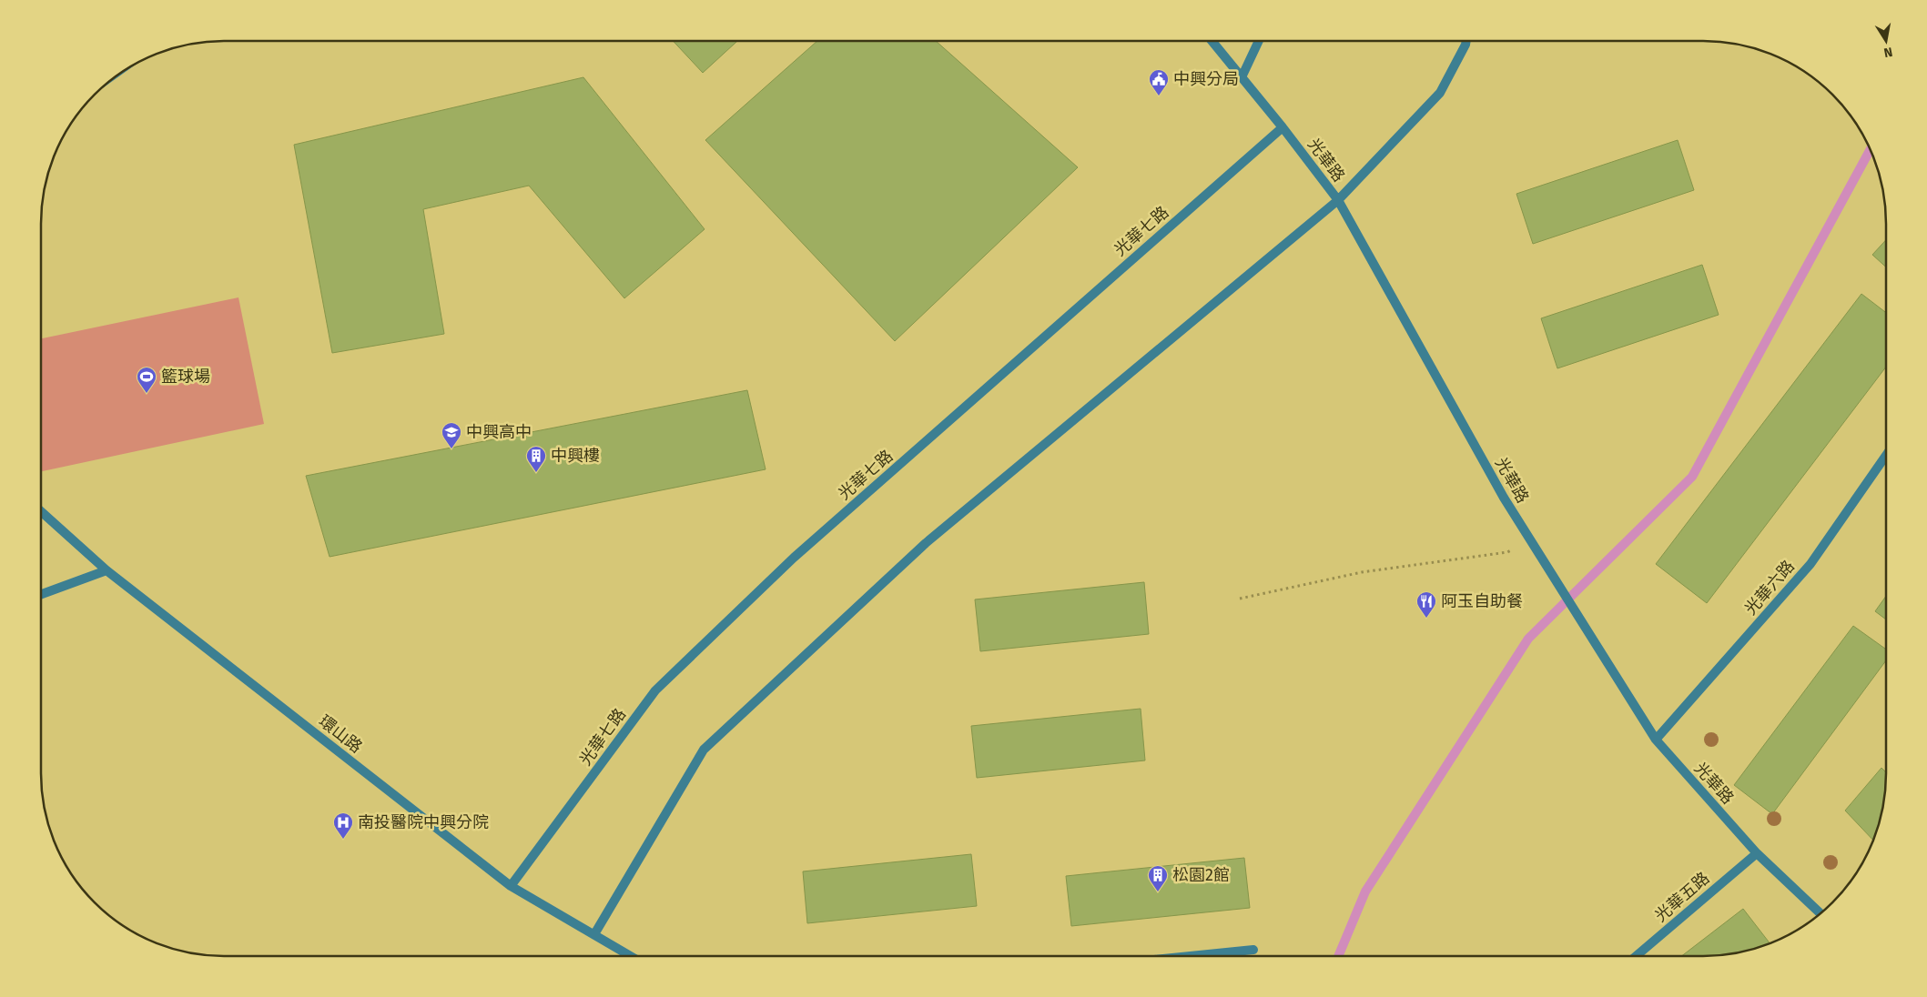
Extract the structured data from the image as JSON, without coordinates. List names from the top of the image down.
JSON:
{
  "streets": {
    "street": [
      "光華路",
      "光華七路",
      "光華六路",
      "環山路",
      "光華五路"
    ]
  },
  "crossings": [
    ["光華路", "光華七路"],
    ["光華路", "光華六路"],
    ["光華路", "光華五路"],
    ["光華七路", "環山路"]
  ],
  "places": {
    "public building": ["中興分局"],
    "sports": ["籃球場"],
    "school or university": ["中興高中"],
    "building": ["中興樓", "松園2館"],
    "restaurant": ["阿玉自助餐"],
    "hospital": ["南投醫院中興分院"]
  },
  "north": "bottom"
}
